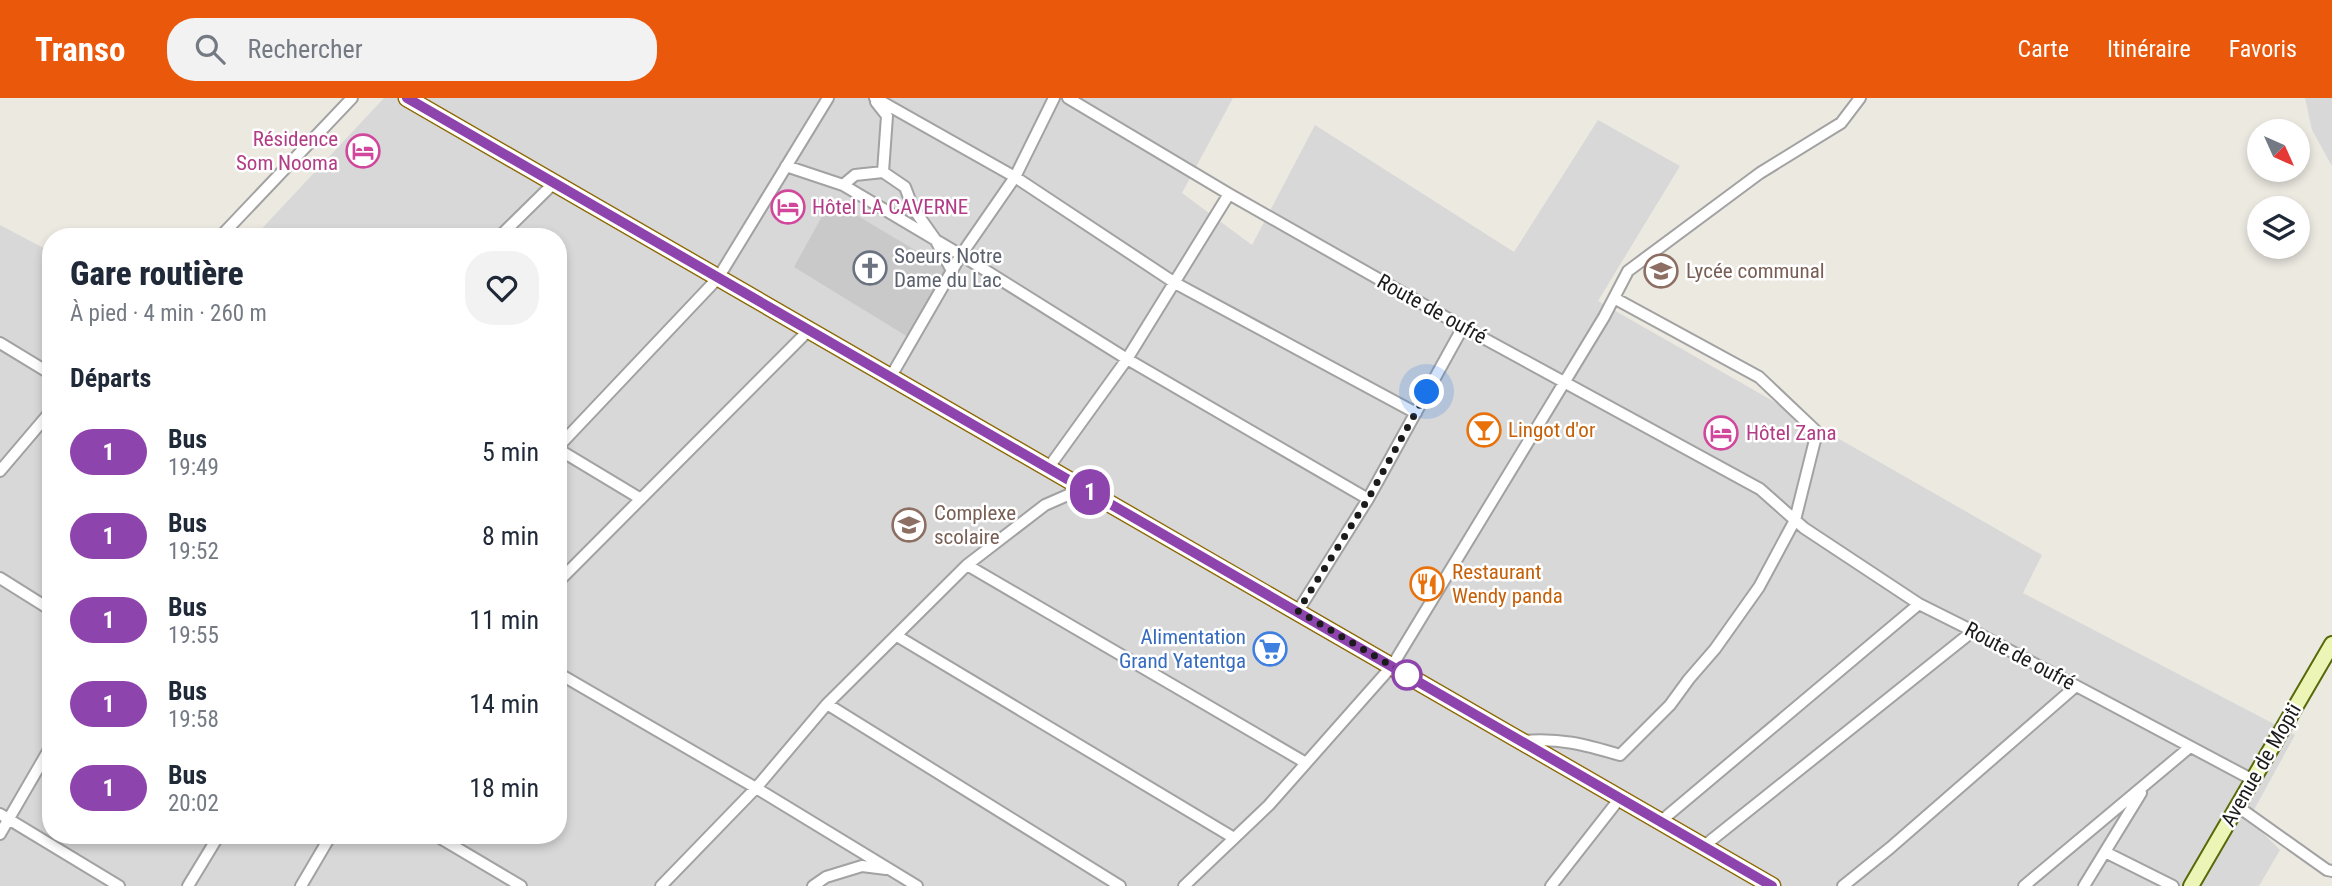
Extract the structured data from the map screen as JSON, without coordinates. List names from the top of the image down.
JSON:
{
  "streets": {
    "street": ["Route de oufré", "Avenue de Mopti"]
  },
  "crossings": [
    ["Route de oufré", "Avenue de Mopti"]
  ],
  "places": {
    "hotel": ["Résidence Som Nooma", "Hôtel LA CAVERNE", "Hôtel Zana"],
    "church": ["Soeurs Notre Dame du Lac"],
    "school or university": ["Lycée communal", "Complexe scolaire"],
    "bar": ["Lingot d'or"],
    "restaurant": ["Restaurant Wendy panda"],
    "supermarket": ["Alimentation Grand Yatentga"]
  },
  "lines": ["bus line 1"],
  "north": "bottom right",
  "page": {
    "header": "Transo",
    "search": "Rechercher",
    "nav": ["Carte", "Itinéraire", "Favoris"],
    "on_map": "1",
    "heading": [
      ["Gare routière", "À pied · 4 min · 260 m"],
      "Départs"
    ],
    "list": [
      {
        "mark": "1",
        "name": "Bus",
        "note": "19:49",
        "value": "5 min"
      },
      {
        "mark": "1",
        "name": "Bus",
        "note": "19:52",
        "value": "8 min"
      },
      {
        "mark": "1",
        "name": "Bus",
        "note": "19:55",
        "value": "11 min"
      },
      {
        "mark": "1",
        "name": "Bus",
        "note": "19:58",
        "value": "14 min"
      },
      {
        "mark": "1",
        "name": "Bus",
        "note": "20:02",
        "value": "18 min"
      }
    ]
  }
}
